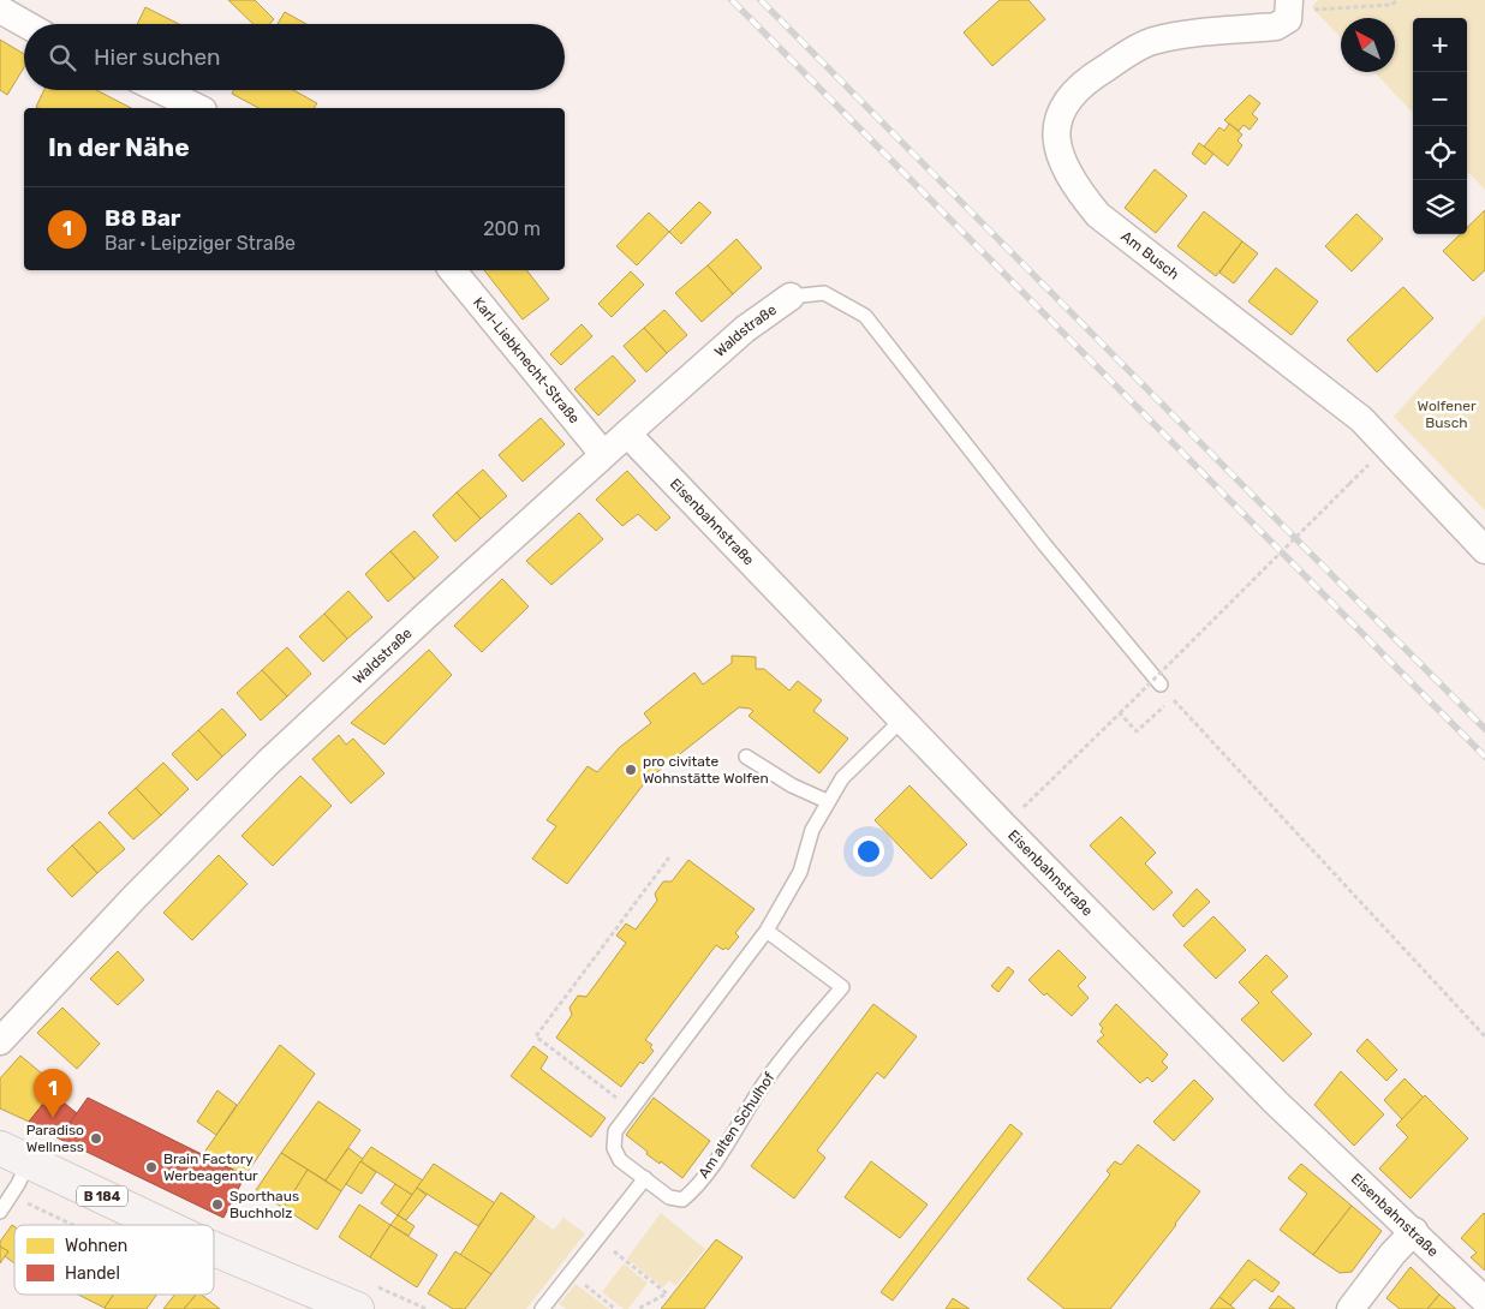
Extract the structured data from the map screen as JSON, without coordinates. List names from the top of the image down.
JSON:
{
  "streets": {
    "main road": ["B 184"],
    "street": [
      "Am Busch",
      "Waldstraße",
      "Karl-Liebknecht-Straße",
      "Eisenbahnstraße"
    ],
    "lane": ["Am alten Schulhof"]
  },
  "crossings": [
    ["Waldstraße", "Karl-Liebknecht-Straße"],
    ["Waldstraße", "Eisenbahnstraße"],
    ["Eisenbahnstraße", "Am alten Schulhof"]
  ],
  "parks": ["Wolfener Busch"],
  "places": [
    "pro civitate Wohnstätte Wolfen",
    "Paradiso Wellness",
    "Brain Factory Werbeagentur",
    "Sporthaus Buchholz"
  ],
  "legend": ["Wohnen", "Handel"],
  "north": "top left",
  "page": {
    "map_buttons": ["+", "−"],
    "search": "Hier suchen",
    "heading": "In der Nähe",
    "list": [
      {
        "mark": "1",
        "name": "B8 Bar",
        "note": "Bar · Leipziger Straße",
        "value": "200 m"
      }
    ],
    "pins": "1"
  }
}
